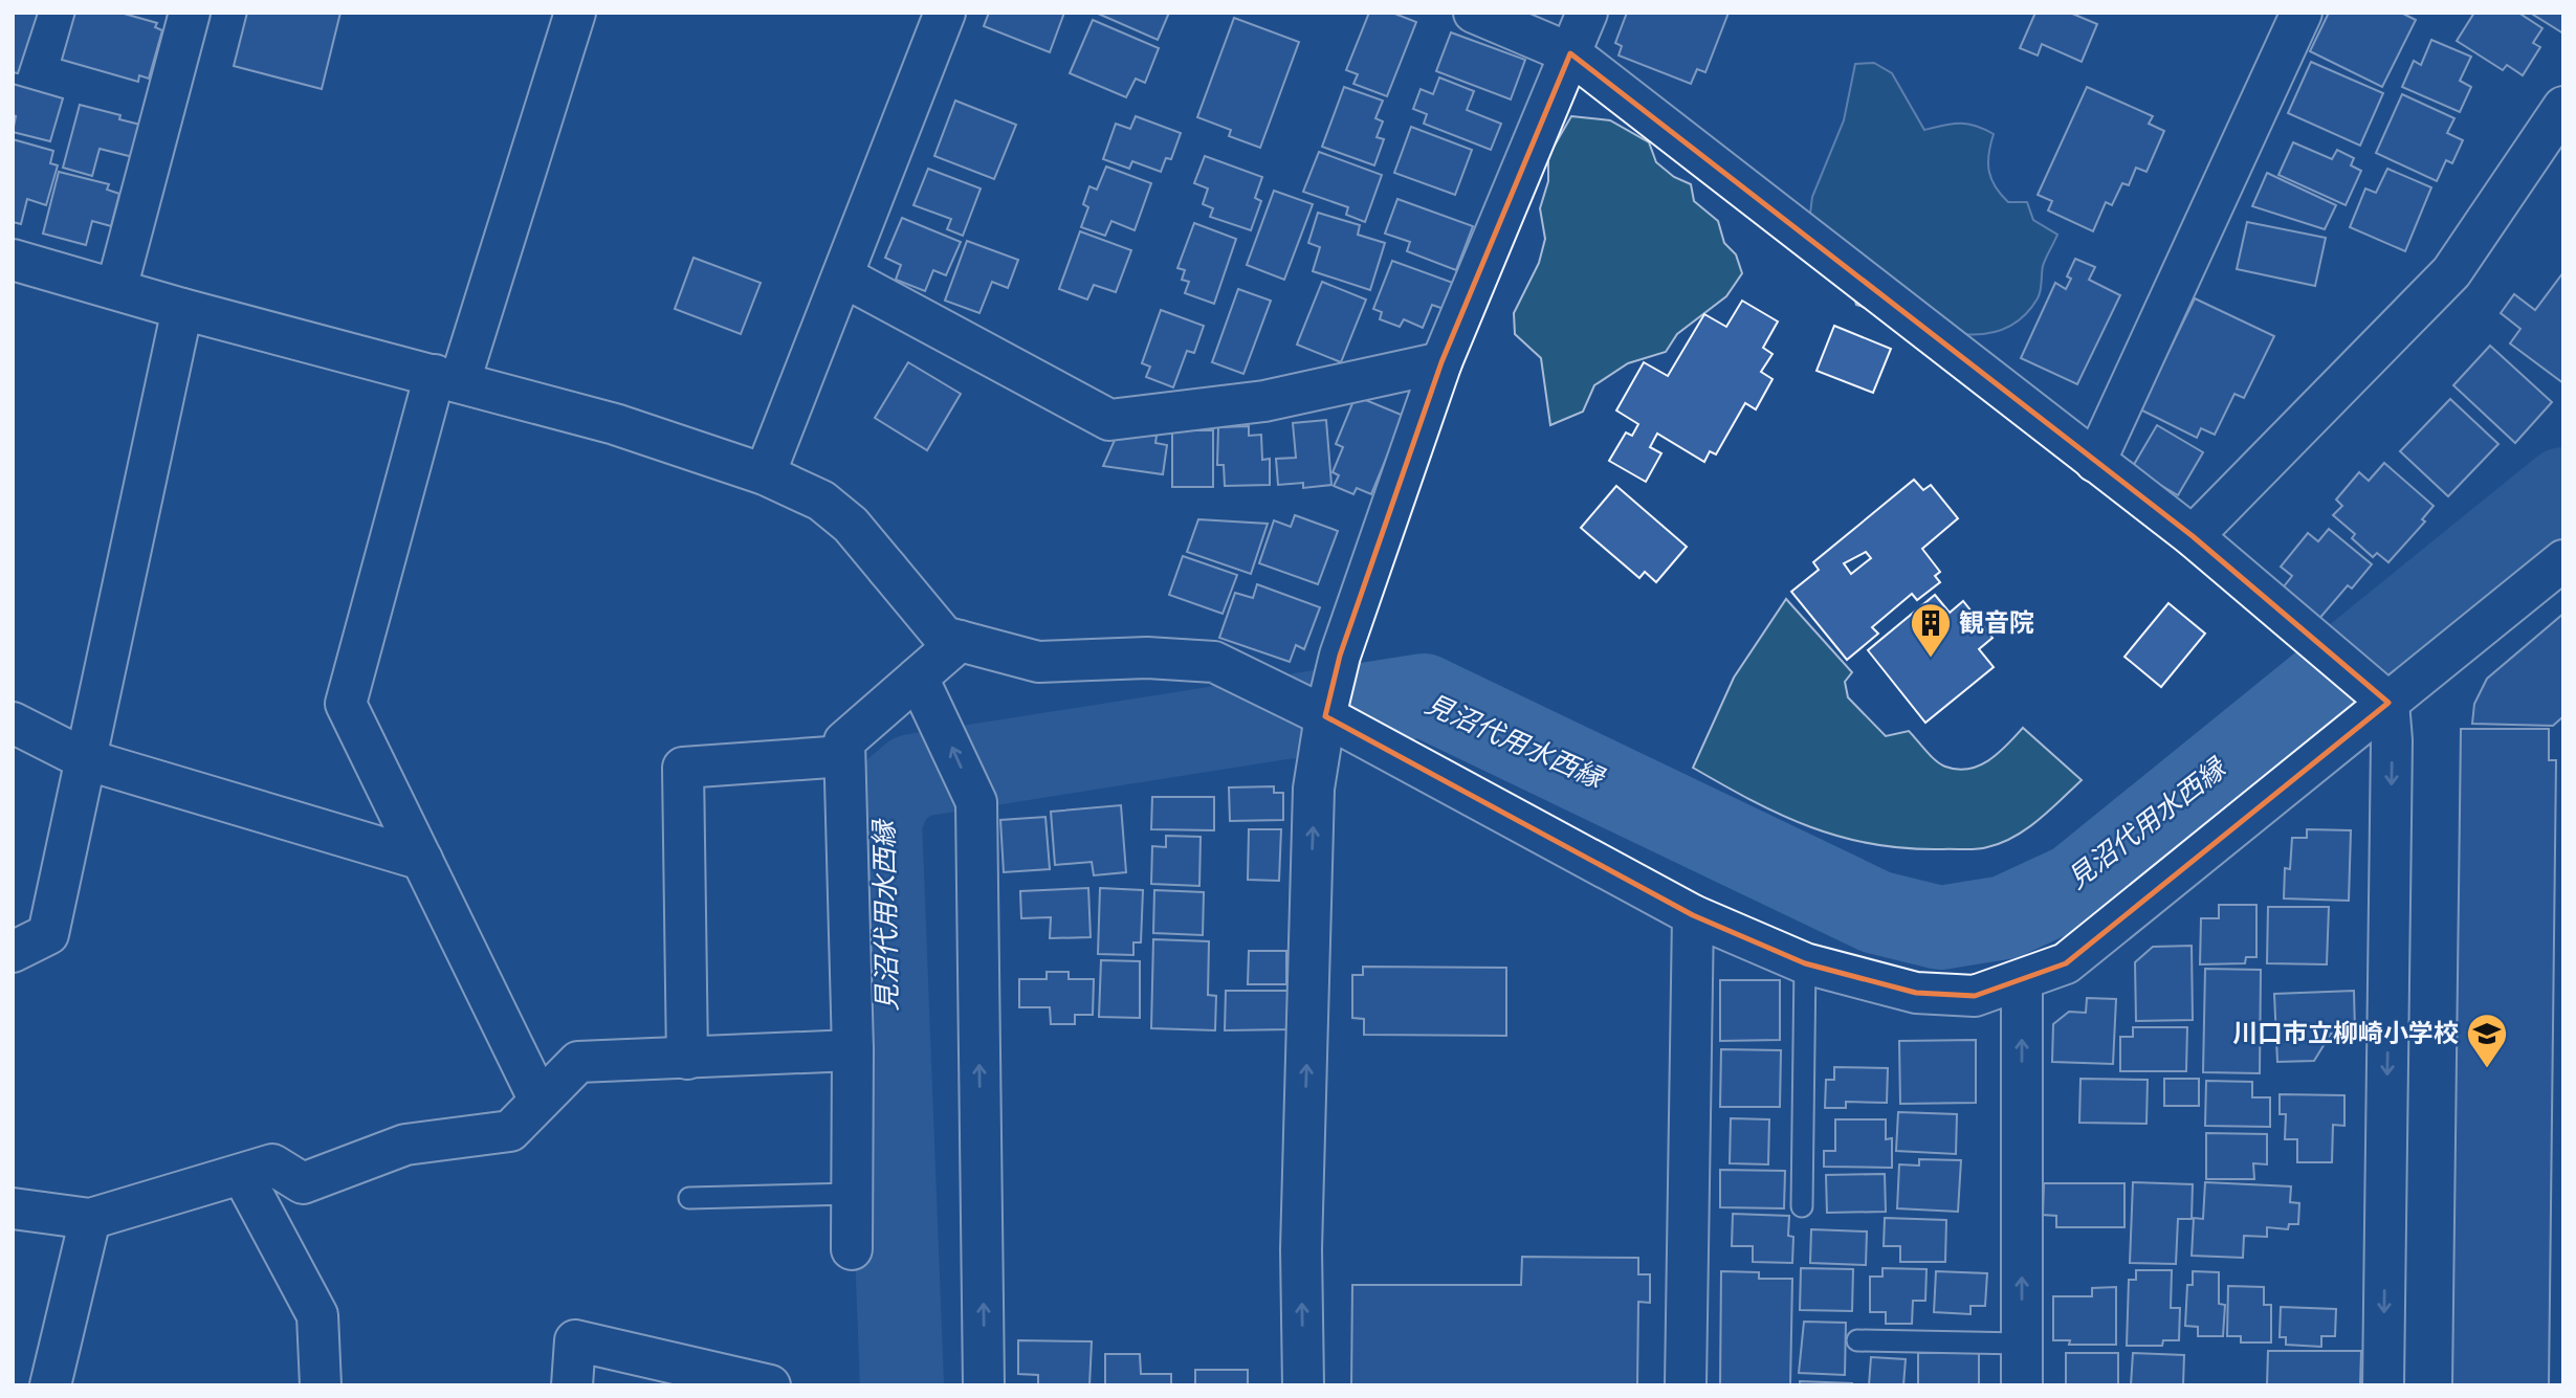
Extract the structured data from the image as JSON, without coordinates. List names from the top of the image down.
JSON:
{
  "water": ["見沼代用水西縁"],
  "places": {
    "building": ["観音院"],
    "school or university": ["川口市立柳崎小学校"]
  }
}
